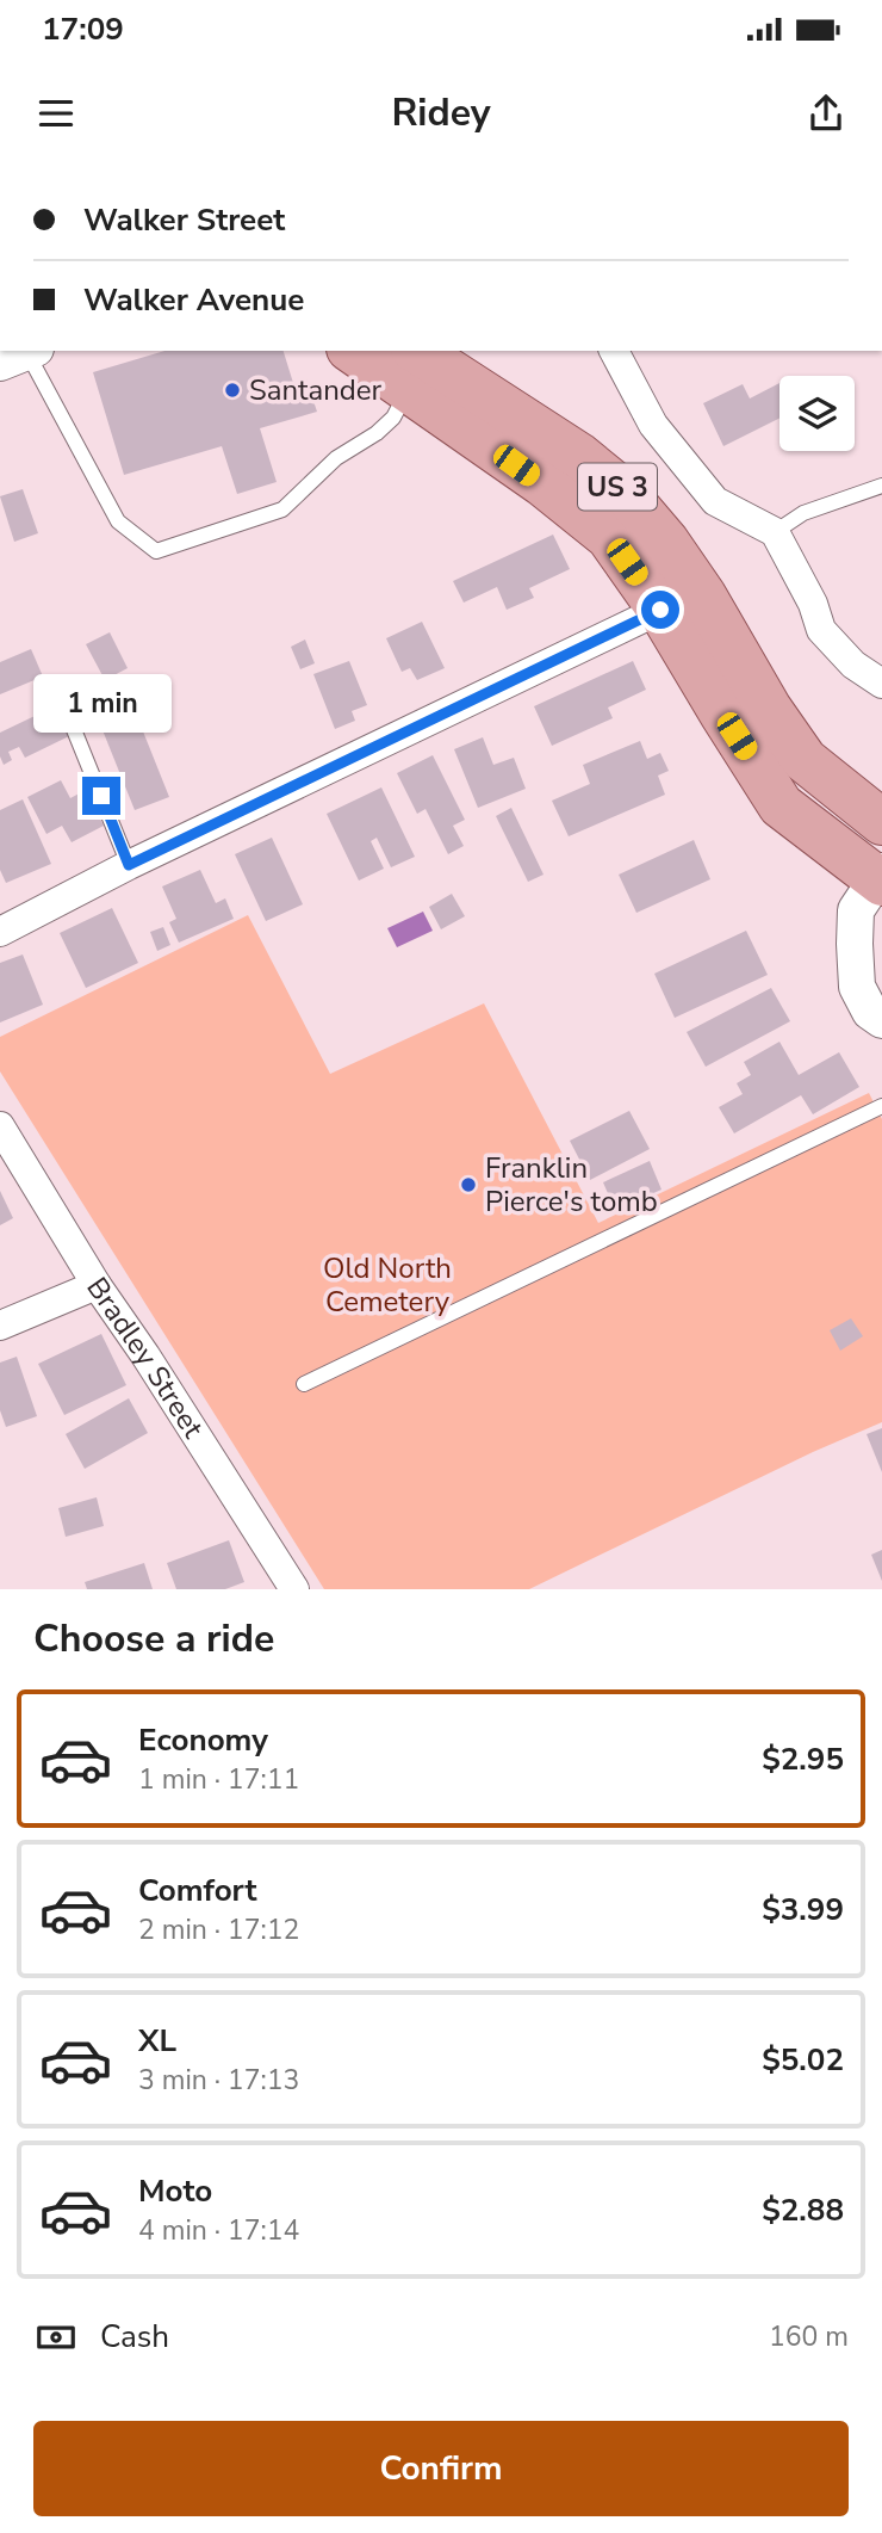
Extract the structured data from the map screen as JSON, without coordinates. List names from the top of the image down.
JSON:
{
  "streets": {
    "main road": ["US 3"],
    "street": ["Bradley Street"]
  },
  "parks": ["Old North Cemetery"],
  "places": ["Santander", "Franklin Pierce's tomb"],
  "page": {
    "status": "17:09",
    "header": "Ridey",
    "banner": ["Walker Street", "Walker Avenue"],
    "bubble": "1 min",
    "heading": "Choose a ride",
    "list": [
      {
        "name": "Economy",
        "note": "1 min · 17:11",
        "value": "$2.95"
      },
      {
        "name": "Comfort",
        "note": "2 min · 17:12",
        "value": "$3.99"
      },
      {
        "name": "XL",
        "note": "3 min · 17:13",
        "value": "$5.02"
      },
      {
        "name": "Moto",
        "note": "4 min · 17:14",
        "value": "$2.88"
      }
    ],
    "pay": ["Cash", "160 m"],
    "buttons": "Confirm"
  }
}
